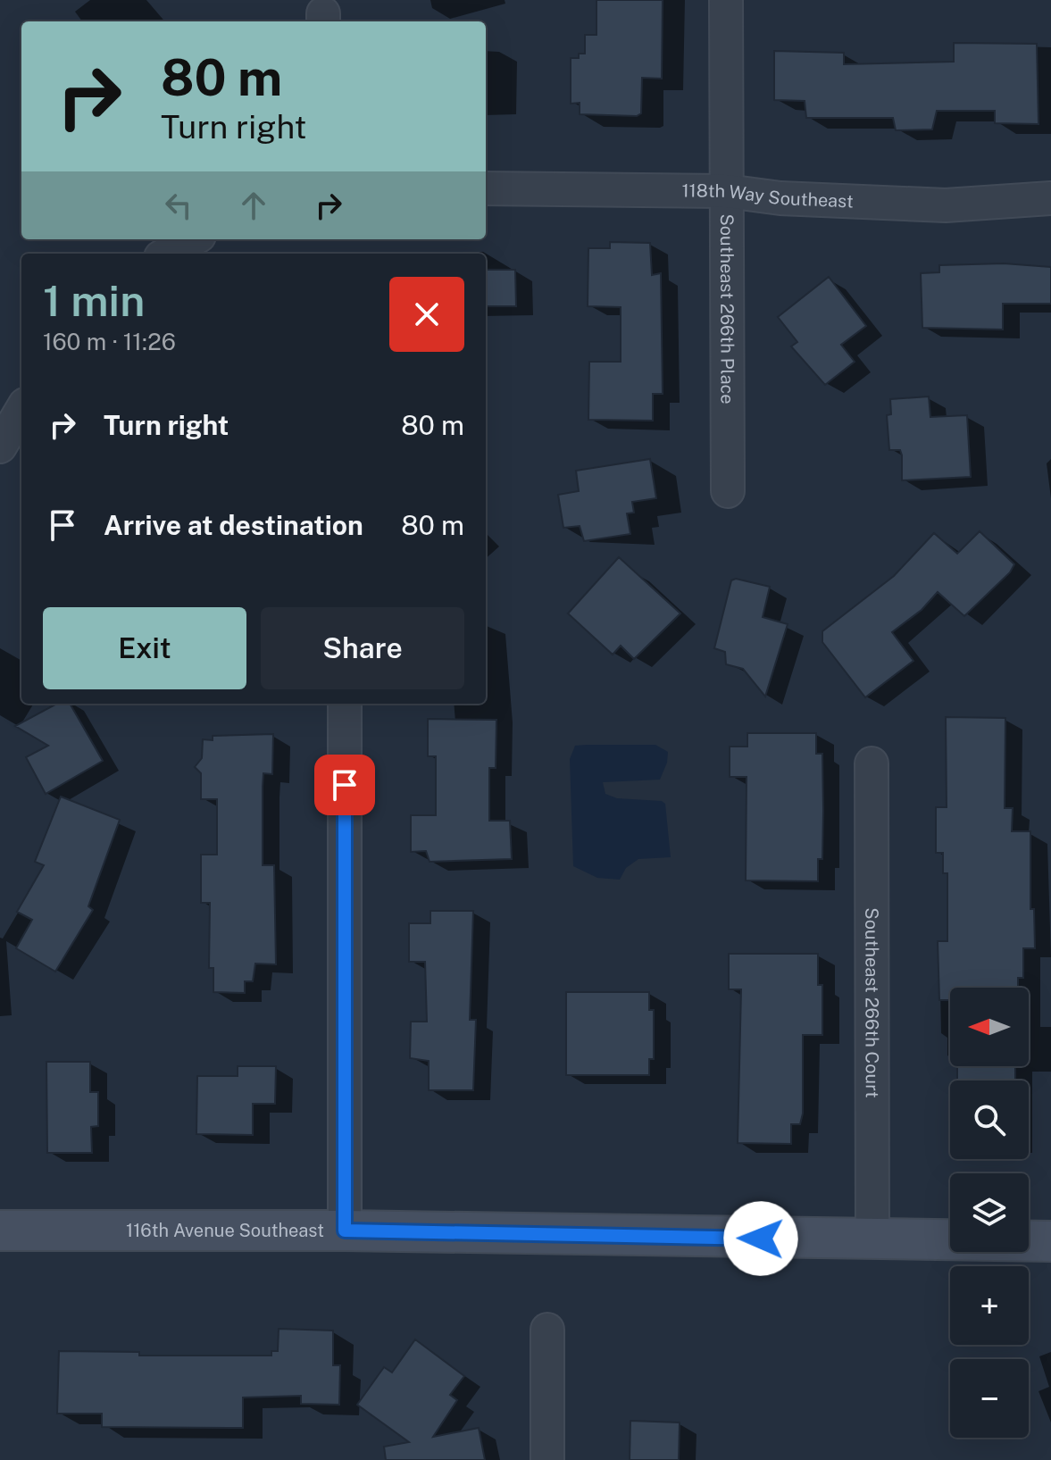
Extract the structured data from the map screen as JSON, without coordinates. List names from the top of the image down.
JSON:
{
  "streets": {
    "main road": ["116th Avenue Southeast"],
    "street": ["118th Way Southeast", "Southeast 266th Place", "Southeast 266th Court"]
  },
  "crossings": [
    ["118th Way Southeast", "Southeast 266th Place"],
    ["Southeast 266th Court", "116th Avenue Southeast"]
  ],
  "north": "left",
  "page": {
    "turn": ["80 m", "Turn right"],
    "heading": ["1 min", "160 m · 11:26"],
    "list": [
      {
        "name": "Turn right",
        "value": "80 m"
      },
      {
        "name": "Arrive at destination",
        "value": "80 m"
      }
    ],
    "buttons": ["Exit", "Share"],
    "map_buttons": ["+", "−"]
  }
}
